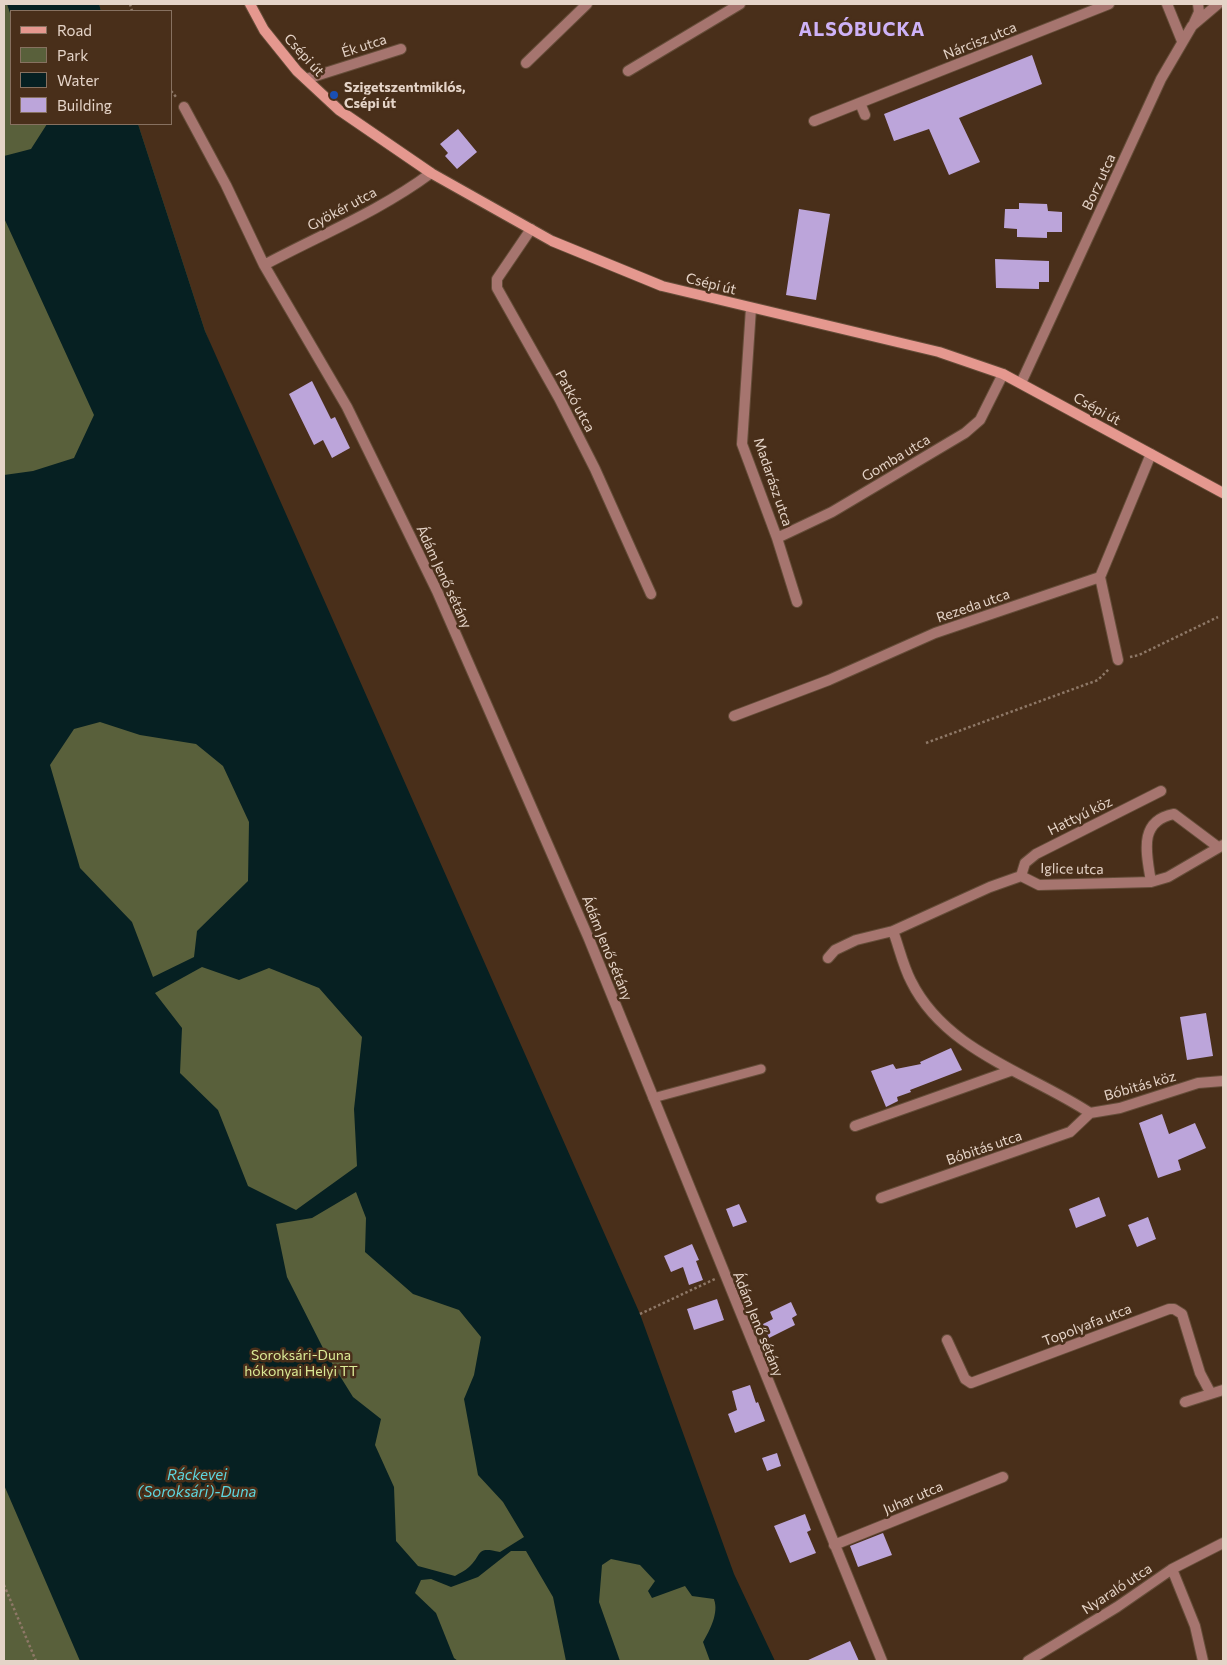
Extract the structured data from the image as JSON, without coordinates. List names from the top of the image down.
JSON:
{
  "streets": {
    "street": [
      "Nárcisz utca",
      "Ék utca",
      "Csépi út",
      "Borz utca",
      "Gyökér utca",
      "Patkó utca",
      "Gomba utca",
      "Madarász utca",
      "Ádám Jenő sétány",
      "Rezeda utca",
      "Hattyú köz",
      "Iglice utca",
      "Bóbitás köz",
      "Bóbitás utca",
      "Topolyafa utca",
      "Juhar utca",
      "Nyaraló utca"
    ]
  },
  "crossings": [
    ["Ék utca", "Csépi út"],
    ["Csépi út", "Borz utca"],
    ["Csépi út", "Gyökér utca"],
    ["Csépi út", "Patkó utca"],
    ["Csépi út", "Gomba utca"],
    ["Csépi út", "Madarász utca"],
    ["Gyökér utca", "Ádám Jenő sétány"],
    ["Gomba utca", "Madarász utca"],
    ["Ádám Jenő sétány", "Juhar utca"],
    ["Hattyú köz", "Iglice utca"],
    ["Iglice utca", "Bóbitás köz"],
    ["Bóbitás köz", "Bóbitás utca"]
  ],
  "districts": ["ALSÓBUCKA"],
  "water": ["Ráckevei (Soroksári)-Duna"],
  "parks": ["Soroksári-Duna hókonyai Helyi TT"],
  "places": ["Szigetszentmiklós, Csépi út"],
  "legend": [
    "Road",
    "Park",
    "Water",
    "Building"
  ]
}
